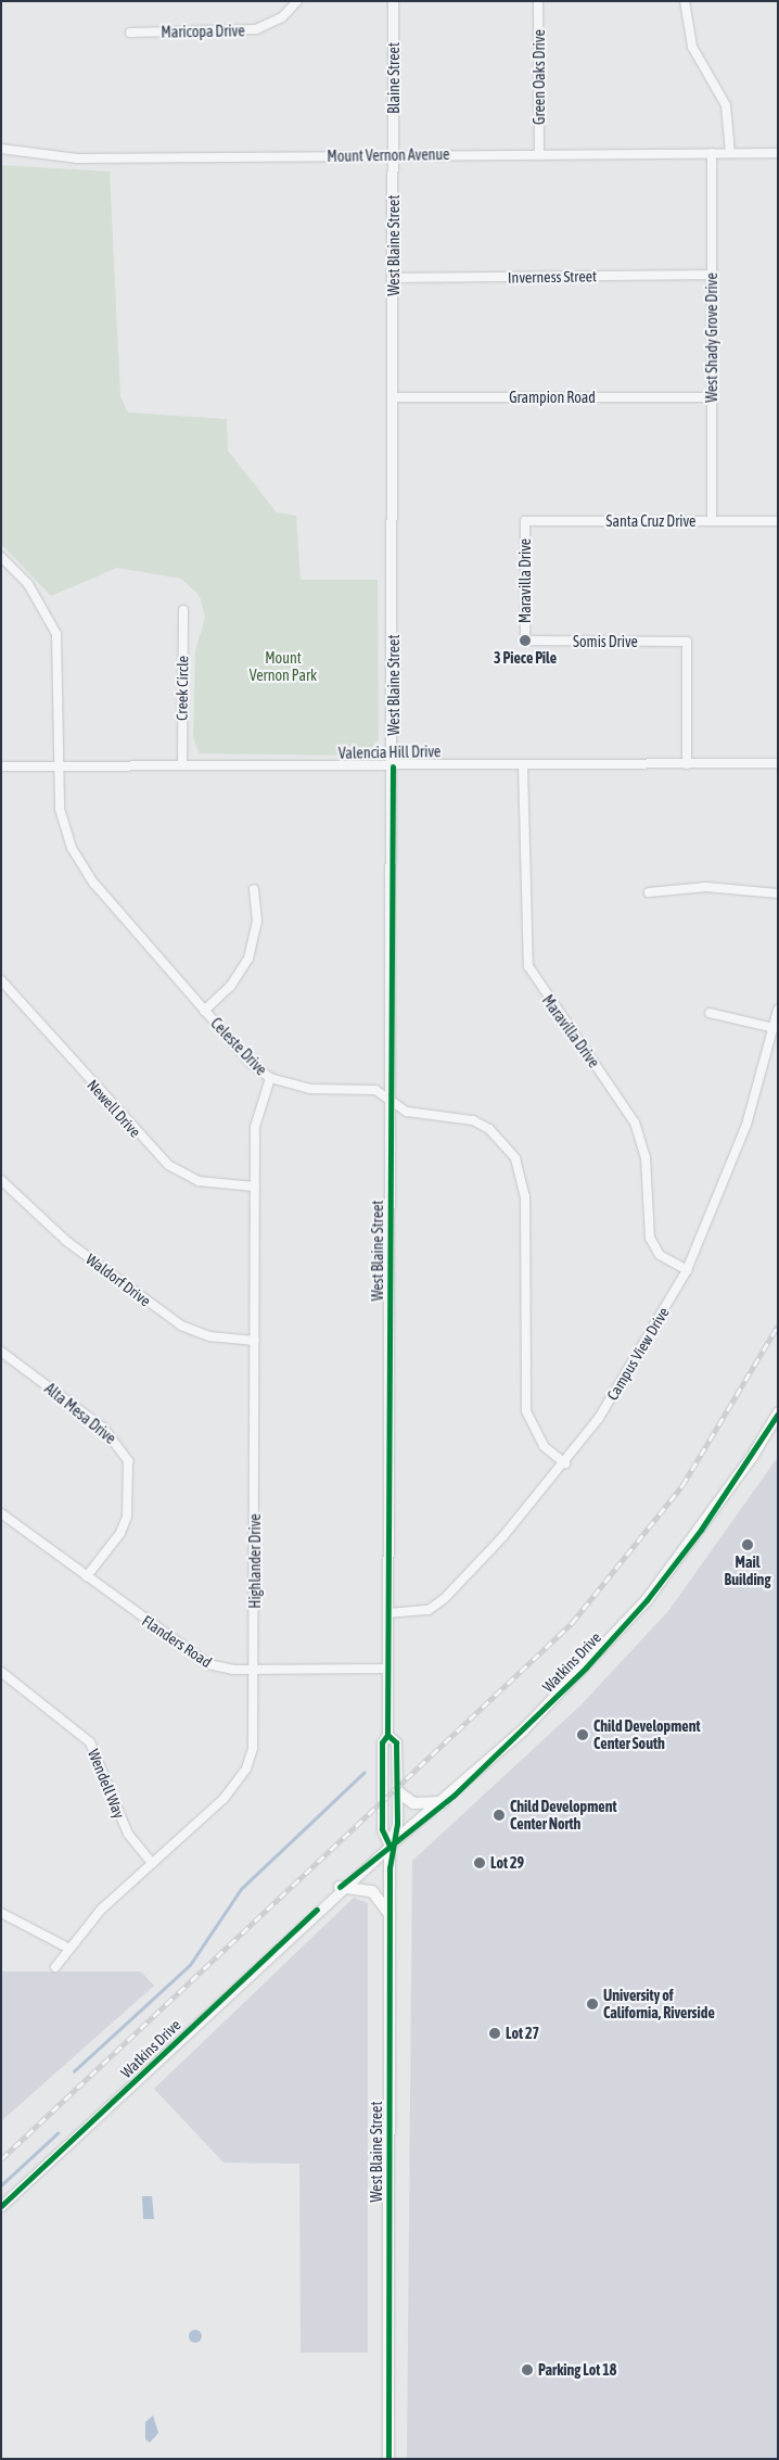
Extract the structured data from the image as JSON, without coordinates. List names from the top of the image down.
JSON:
{
  "streets": {
    "main road": ["West Blaine Street", "Watkins Drive"],
    "street": [
      "Maricopa Drive",
      "Green Oaks Drive",
      "Blaine Street",
      "Mount Vernon Avenue",
      "Inverness Street",
      "West Shady Grove Drive",
      "Grampion Road",
      "Santa Cruz Drive",
      "Maravilla Drive",
      "Somis Drive",
      "Creek Circle",
      "Valencia Hill Drive",
      "Celeste Drive",
      "Newell Drive",
      "Waldorf Drive",
      "Campus View Drive",
      "Alta Mesa Drive",
      "Highlander Drive",
      "Flanders Road",
      "Wendell Way"
    ]
  },
  "crossings": [
    ["Green Oaks Drive", "Mount Vernon Avenue"],
    ["Blaine Street", "Mount Vernon Avenue"],
    ["Blaine Street", "West Blaine Street"],
    ["Mount Vernon Avenue", "West Blaine Street"],
    ["Mount Vernon Avenue", "West Shady Grove Drive"],
    ["West Blaine Street", "Inverness Street"],
    ["West Blaine Street", "Grampion Road"],
    ["West Blaine Street", "Valencia Hill Drive"],
    ["West Blaine Street", "Celeste Drive"],
    ["West Blaine Street", "Campus View Drive"],
    ["West Blaine Street", "Flanders Road"],
    ["West Blaine Street", "Watkins Drive"],
    ["Inverness Street", "West Shady Grove Drive"],
    ["West Shady Grove Drive", "Grampion Road"],
    ["West Shady Grove Drive", "Santa Cruz Drive"],
    ["Santa Cruz Drive", "Maravilla Drive"],
    ["Maravilla Drive", "Somis Drive"],
    ["Maravilla Drive", "Valencia Hill Drive"],
    ["Maravilla Drive", "Campus View Drive"],
    ["Somis Drive", "Valencia Hill Drive"],
    ["Creek Circle", "Valencia Hill Drive"],
    ["Valencia Hill Drive", "Celeste Drive"],
    ["Celeste Drive", "Campus View Drive"],
    ["Celeste Drive", "Highlander Drive"],
    ["Newell Drive", "Highlander Drive"],
    ["Waldorf Drive", "Highlander Drive"],
    ["Alta Mesa Drive", "Flanders Road"],
    ["Highlander Drive", "Flanders Road"],
    ["Highlander Drive", "Wendell Way"]
  ],
  "parks": ["Mount Vernon Park"],
  "places": [
    "3 Piece Pile",
    "Mail Building",
    "Child Development Center South",
    "Child Development Center North",
    "Lot 29",
    "University of California, Riverside",
    "Lot 27",
    "Parking Lot 18"
  ]
}
